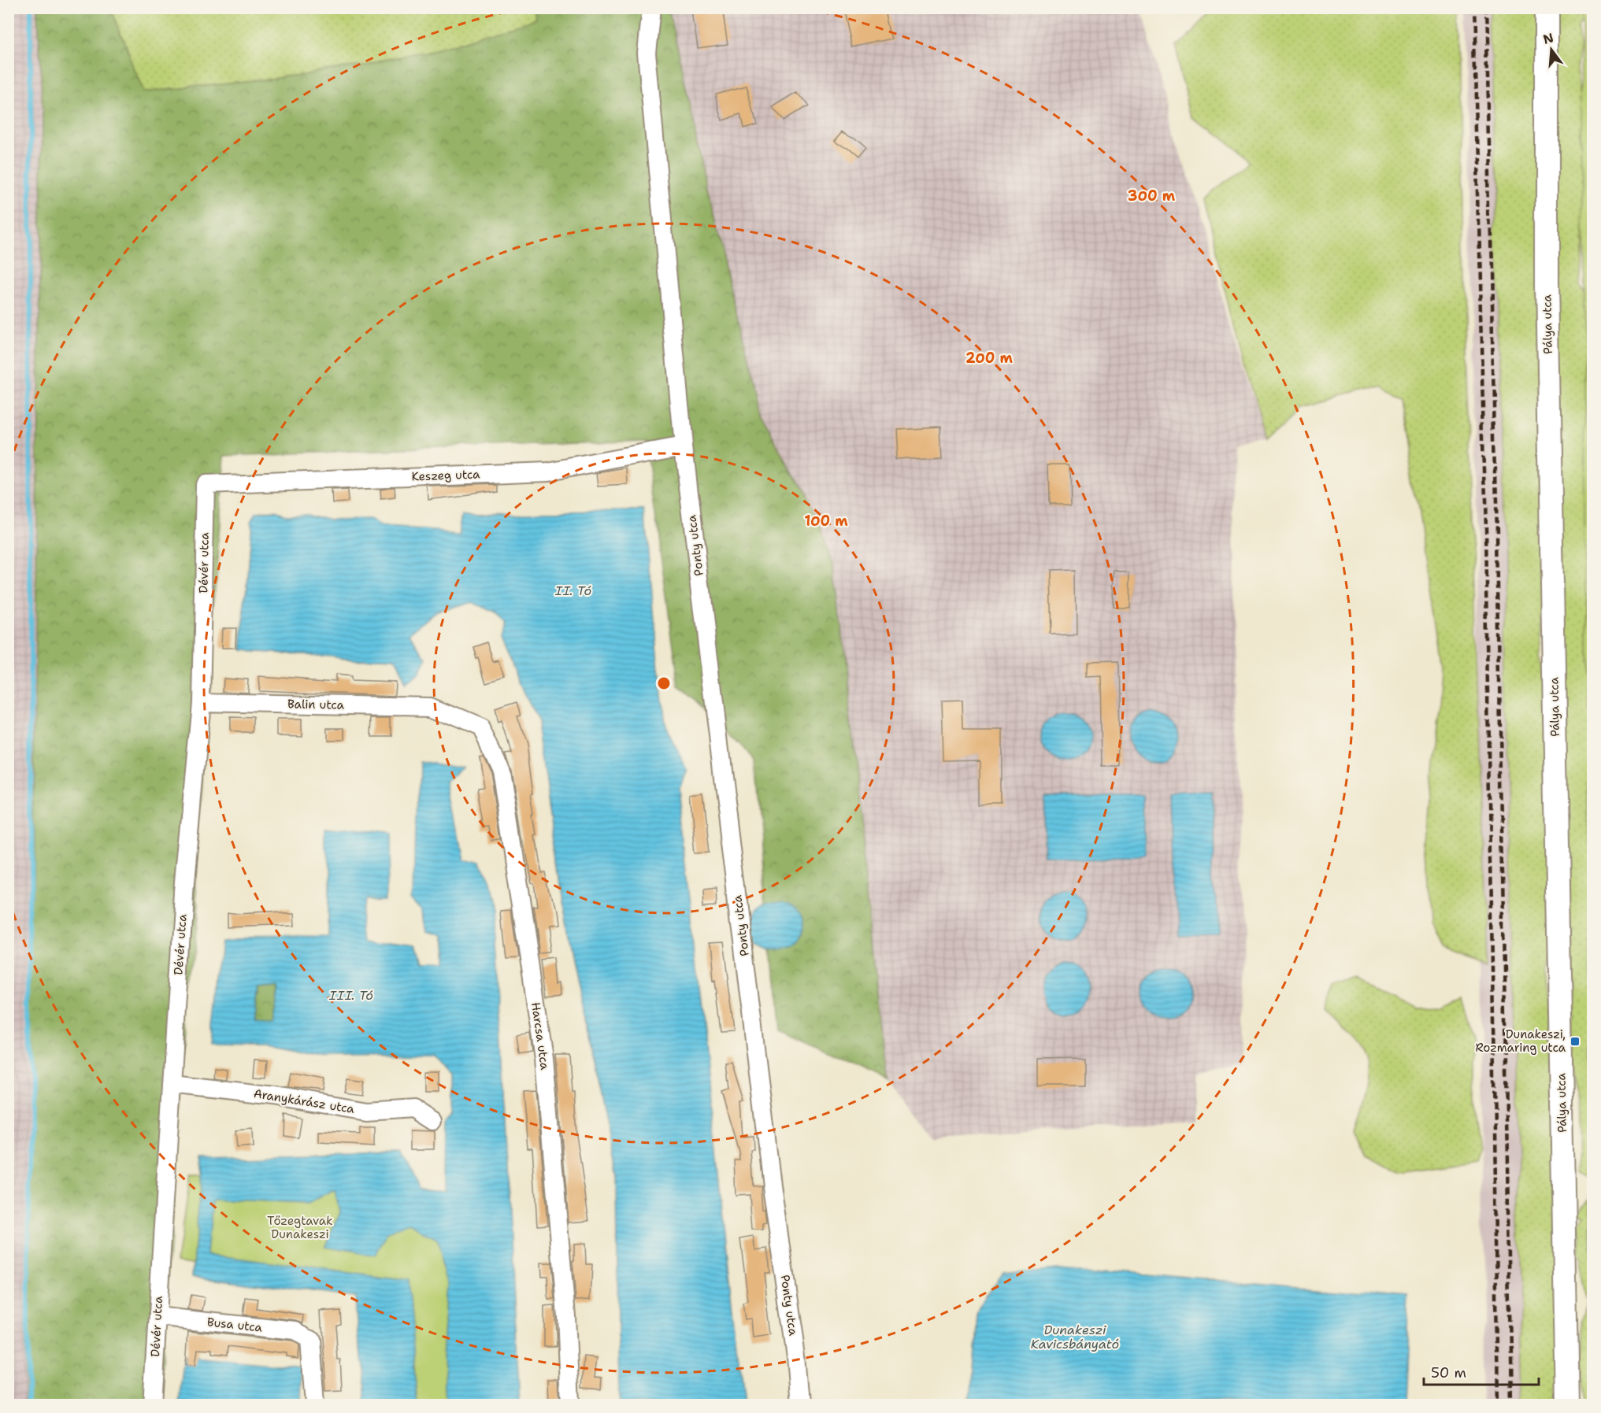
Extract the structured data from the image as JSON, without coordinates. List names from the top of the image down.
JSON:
{
  "streets": {
    "street": [
      "Pálya utca",
      "Keszeg utca",
      "Ponty utca",
      "Dévér utca",
      "Balin utca",
      "Harcsa utca",
      "Aranykárász utca",
      "Busa utca"
    ]
  },
  "crossings": [
    ["Keszeg utca", "Ponty utca"],
    ["Keszeg utca", "Dévér utca"],
    ["Dévér utca", "Balin utca"],
    ["Dévér utca", "Aranykárász utca"],
    ["Dévér utca", "Busa utca"],
    ["Balin utca", "Harcsa utca"]
  ],
  "water": ["II. Tó", "III. Tó", "Dunakeszi Kavicsbányató"],
  "parks": ["Tőzegtavak Dunakeszi"],
  "places": {
    "transit": ["Dunakeszi, Rozmaring utca"]
  },
  "scale_bar": "50 m",
  "north": "top",
  "rings": ["300 m", "200 m", "100 m"]
}
